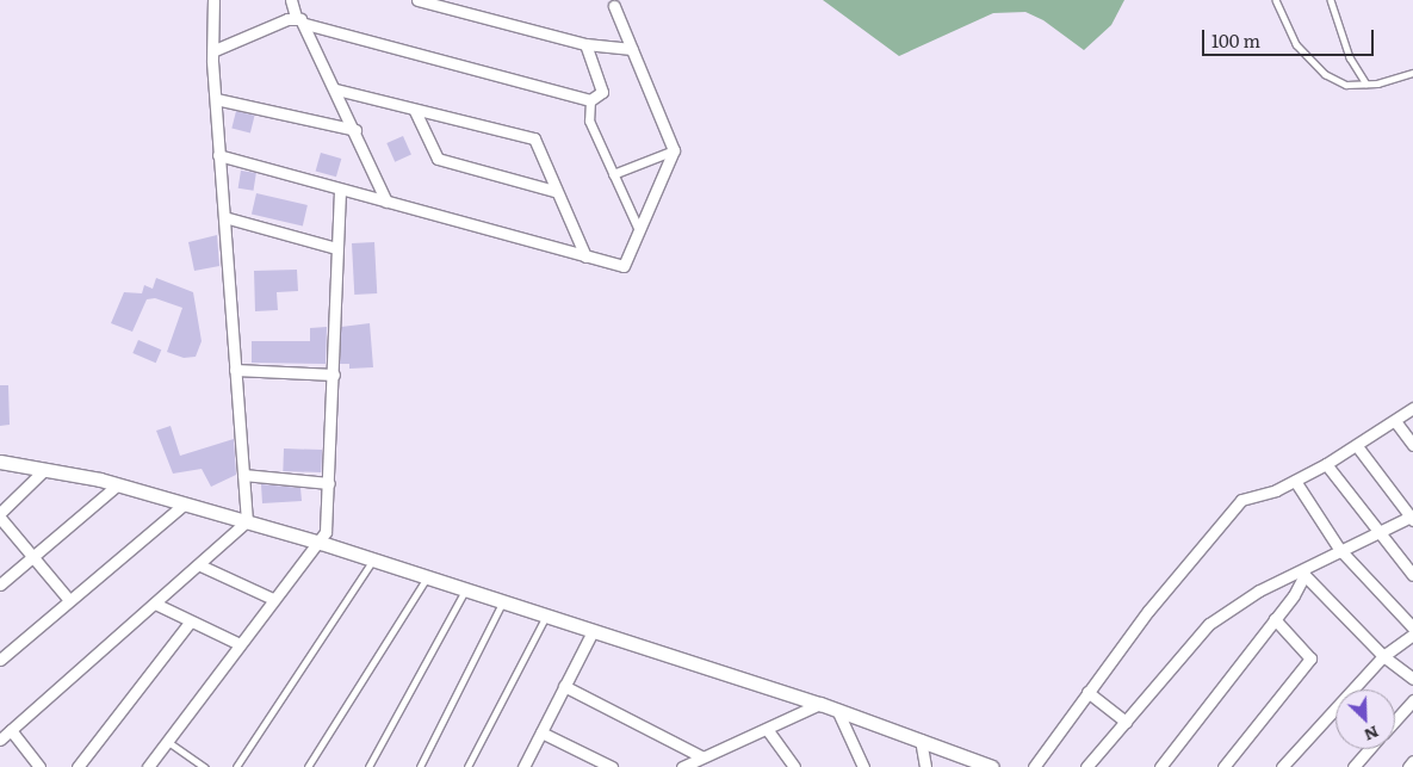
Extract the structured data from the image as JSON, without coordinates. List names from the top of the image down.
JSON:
{
  "scale_bar": "100 m",
  "north": "bottom right"
}
